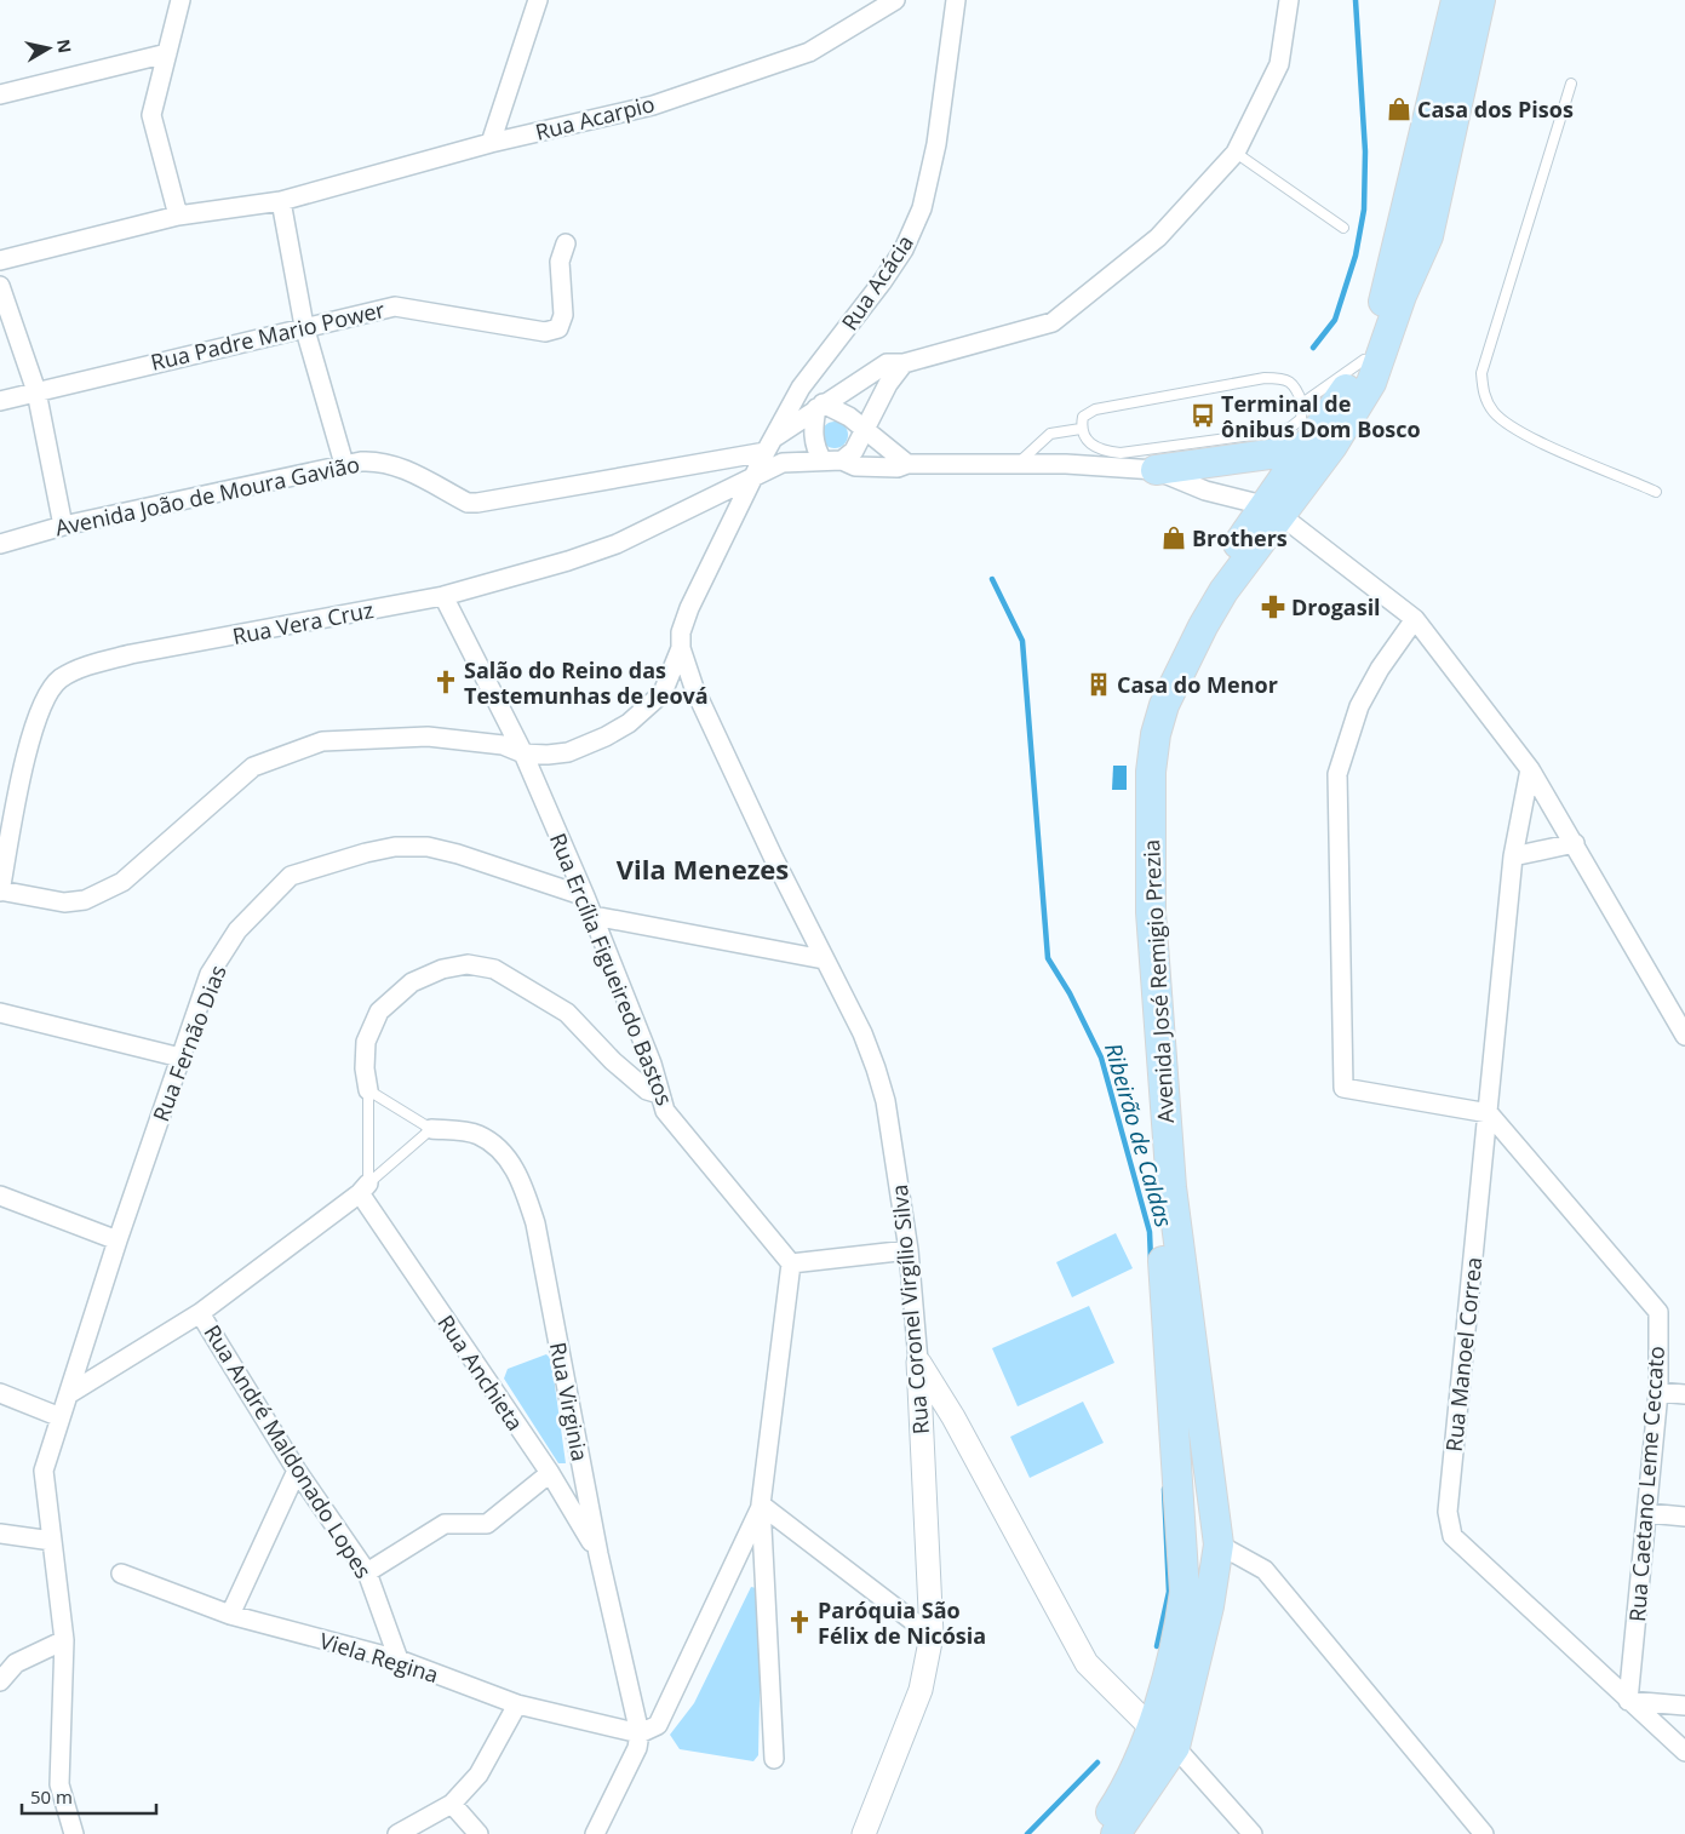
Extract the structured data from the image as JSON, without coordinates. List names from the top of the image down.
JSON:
{
  "streets": {
    "main road": ["Avenida José Remigio Prezia"],
    "street": [
      "Rua Acarpio",
      "Rua Acácia",
      "Rua Padre Mario Power",
      "Avenida João de Moura Gavião",
      "Rua Vera Cruz",
      "Rua Ercília Figueiredo Bastos",
      "Rua Fernão Dias",
      "Rua Coronel Virgílio Silva",
      "Rua Manoel Correa",
      "Rua Anchieta",
      "Rua Virginia",
      "Rua André Maldonado Lopes",
      "Rua Caetano Leme Ceccato",
      "Viela Regina"
    ]
  },
  "crossings": [
    ["Rua Acácia", "Avenida João de Moura Gavião"],
    ["Rua Acácia", "Rua Coronel Virgílio Silva"],
    ["Avenida João de Moura Gavião", "Rua Coronel Virgílio Silva"],
    ["Rua Vera Cruz", "Rua Ercília Figueiredo Bastos"],
    ["Rua Vera Cruz", "Rua Coronel Virgílio Silva"],
    ["Rua Ercília Figueiredo Bastos", "Rua Fernão Dias"],
    ["Rua Manoel Correa", "Rua Caetano Leme Ceccato"],
    ["Rua Anchieta", "Rua Virginia"],
    ["Rua Virginia", "Viela Regina"],
    ["Rua André Maldonado Lopes", "Viela Regina"]
  ],
  "districts": ["Vila Menezes"],
  "water": ["Ribeirão de Caldas"],
  "places": {
    "shop": ["Casa dos Pisos", "Brothers"],
    "bus stop": ["Terminal de ônibus Dom Bosco"],
    "pharmacy": ["Drogasil"],
    "church": ["Salão do Reino das Testemunhas de Jeová", "Paróquia São Félix de Nicósia"],
    "building": ["Casa do Menor"]
  },
  "scale_bar": "50 m",
  "north": "right"
}
